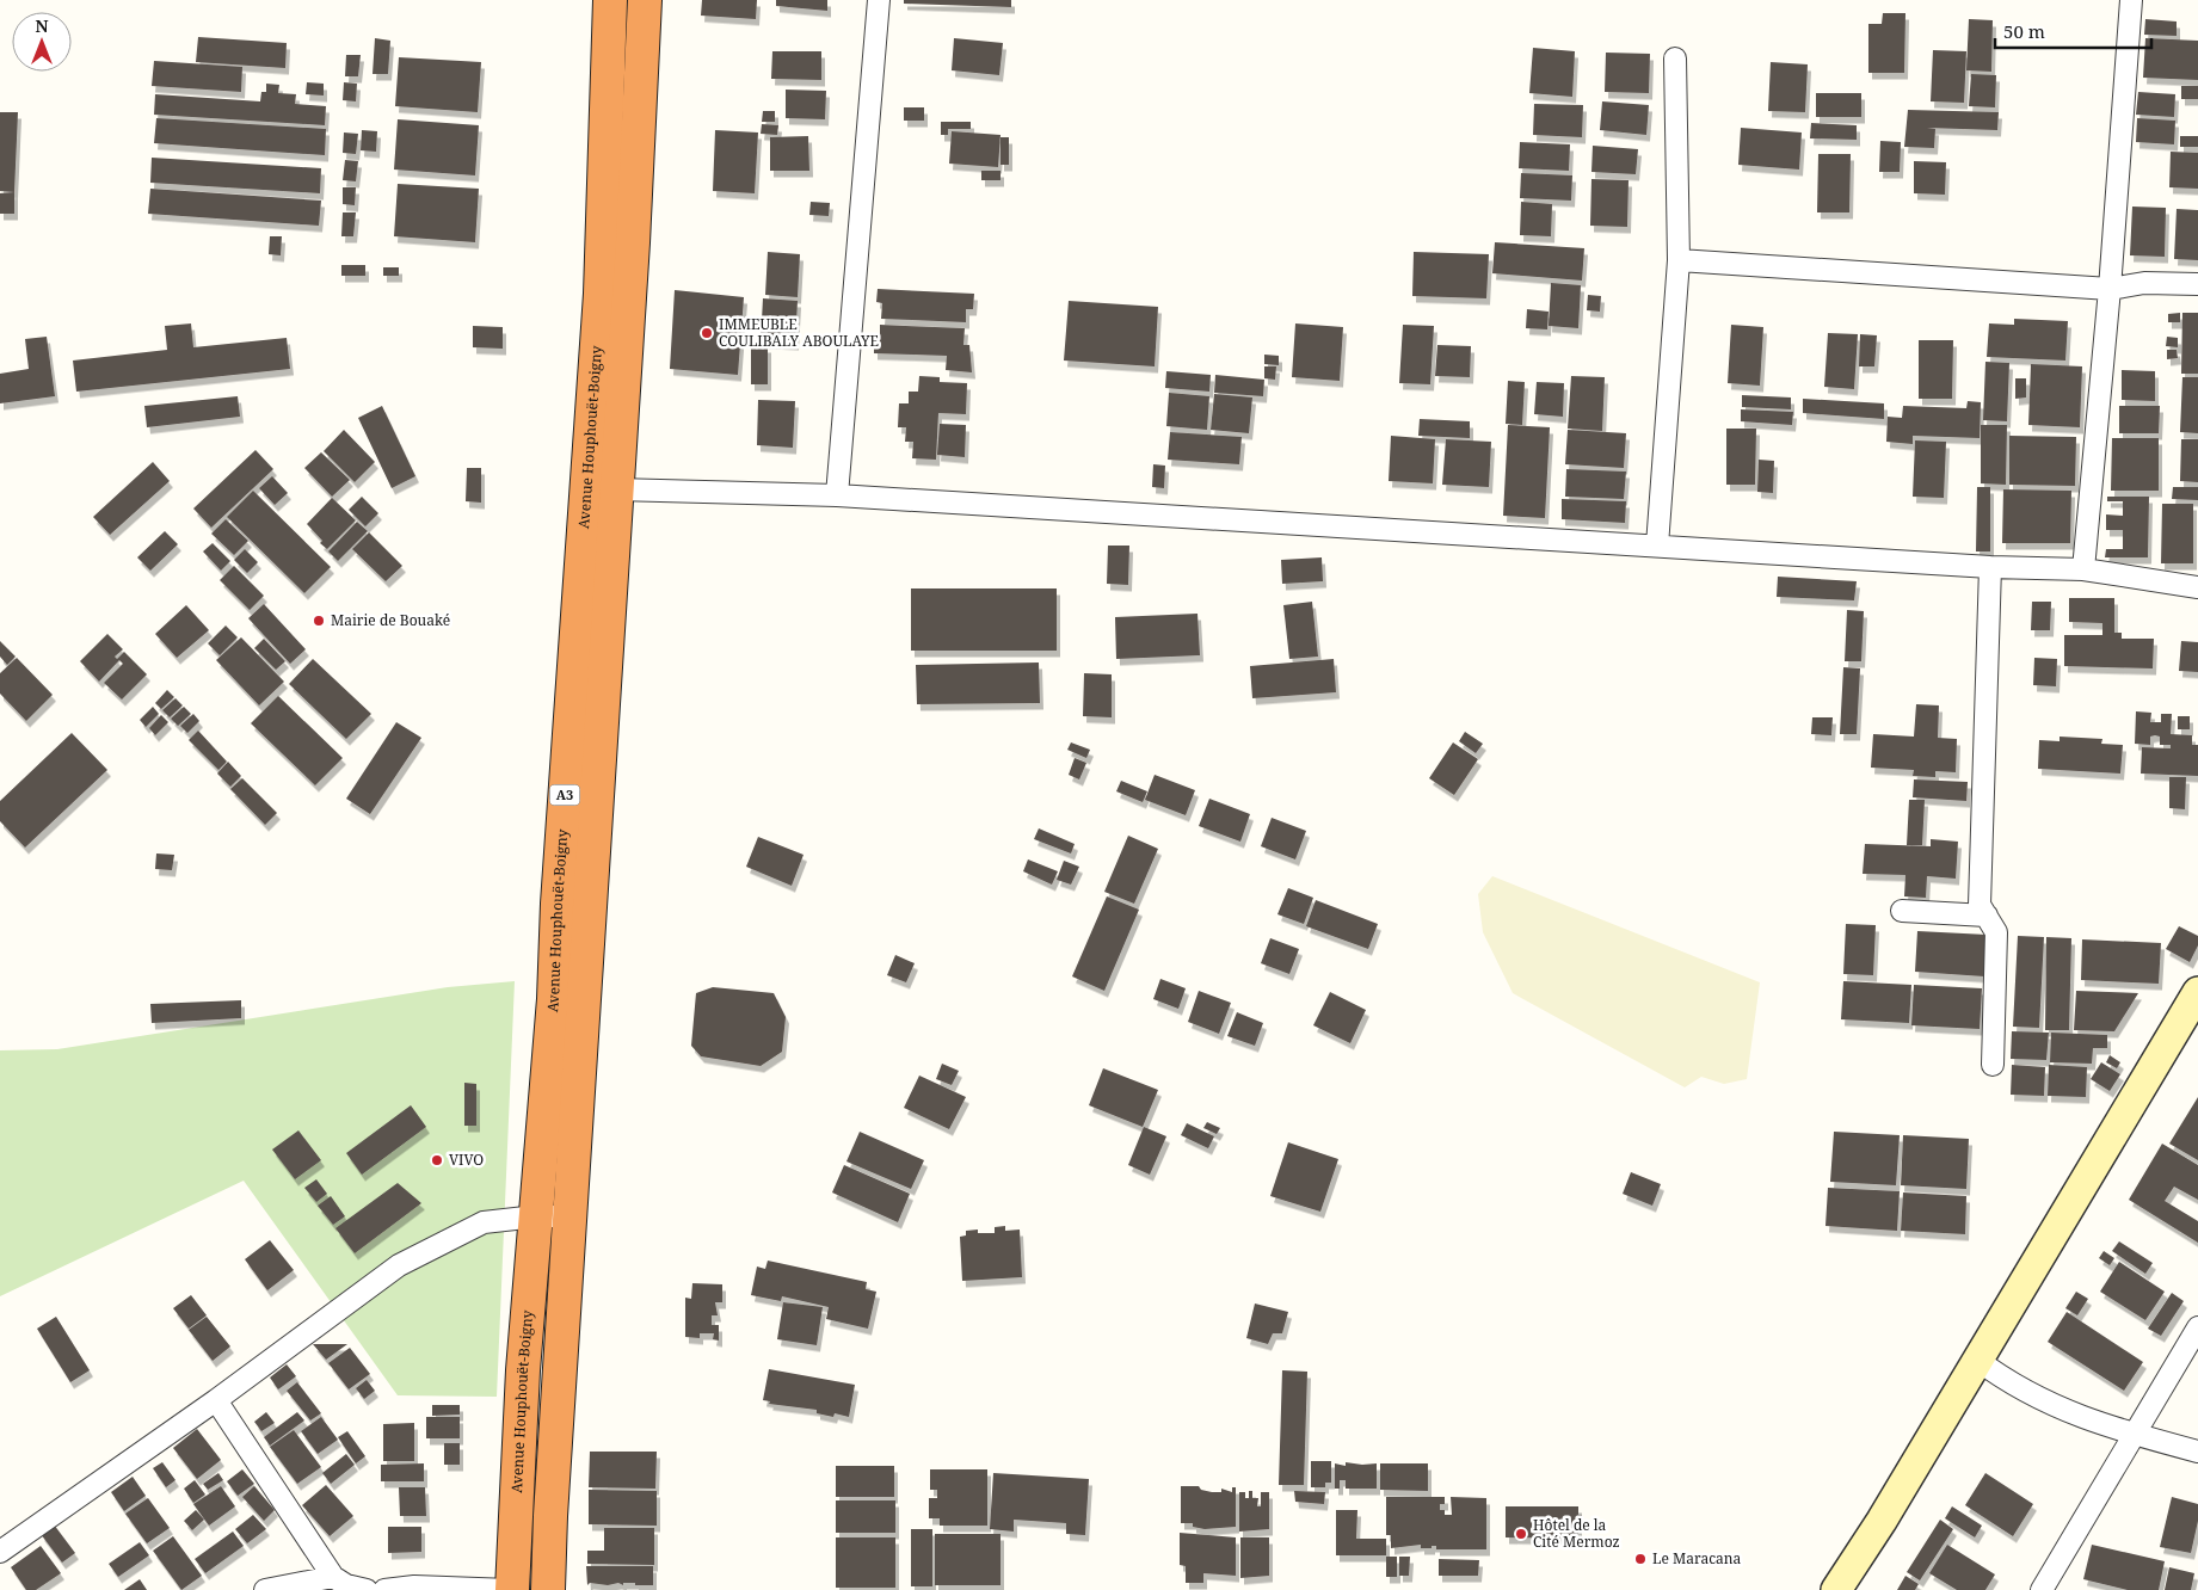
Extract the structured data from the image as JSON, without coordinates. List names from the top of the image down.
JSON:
{
  "streets": {
    "highway": ["Avenue Houphouët-Boigny", "A3"]
  },
  "places": [
    "IMMEUBLE COULIBALY ABOULAYE",
    "Mairie de Bouaké",
    "VIVO",
    "Hôtel de la Cité Mermoz",
    "Le Maracana"
  ],
  "scale_bar": "50 m",
  "north": "top"
}
